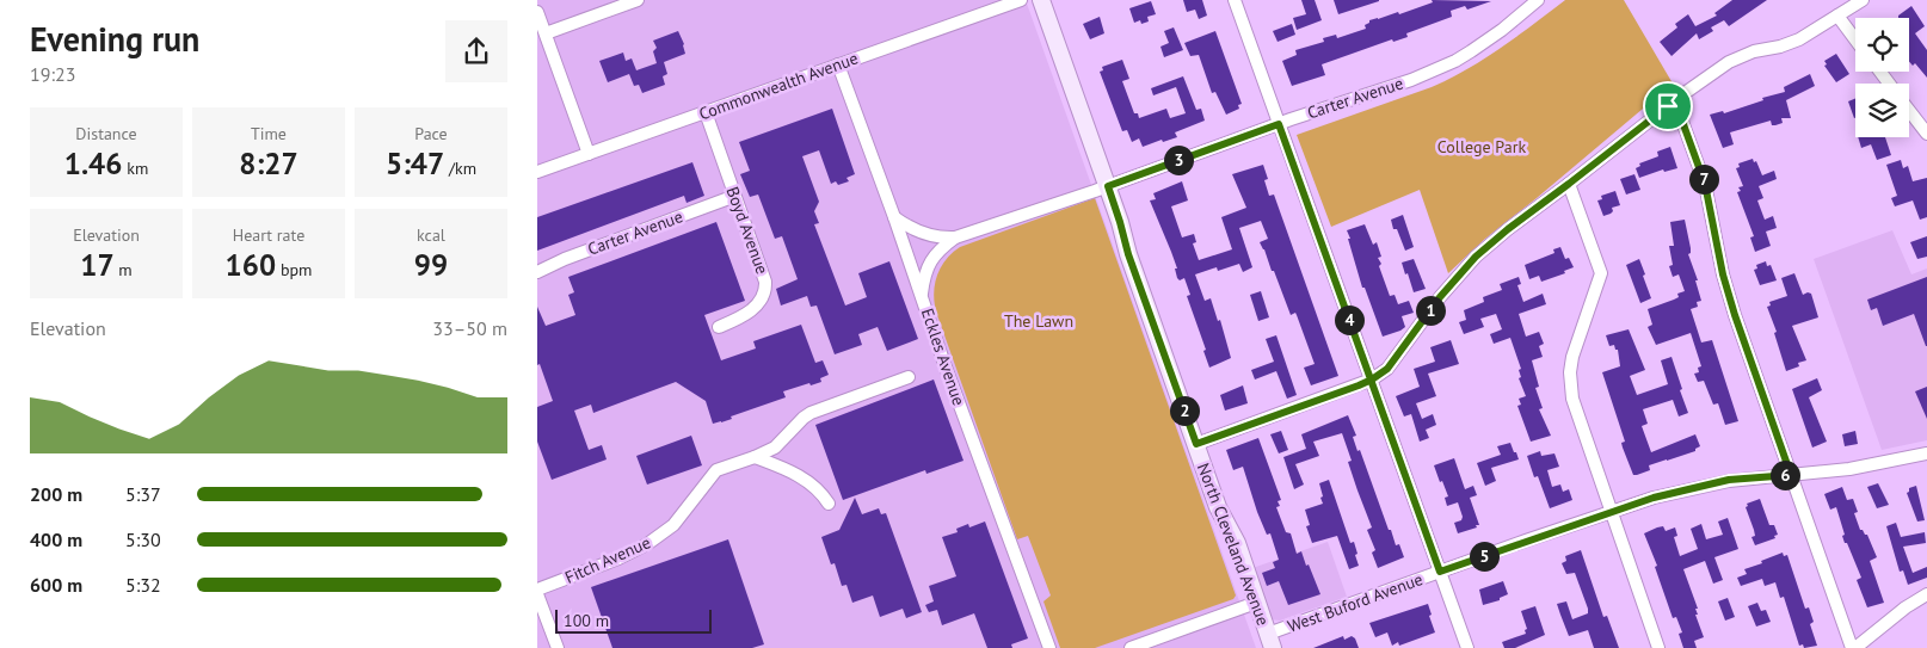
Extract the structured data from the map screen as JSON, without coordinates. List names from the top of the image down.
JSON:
{
  "streets": {
    "main road": ["North Cleveland Avenue"],
    "street": [
      "Commonwealth Avenue",
      "Carter Avenue",
      "Boyd Avenue",
      "Eckles Avenue",
      "Fitch Avenue",
      "West Buford Avenue"
    ]
  },
  "crossings": [
    ["Commonwealth Avenue", "Boyd Avenue"],
    ["Commonwealth Avenue", "Eckles Avenue"],
    ["Carter Avenue", "Boyd Avenue"],
    ["Carter Avenue", "Eckles Avenue"],
    ["Carter Avenue", "North Cleveland Avenue"],
    ["North Cleveland Avenue", "West Buford Avenue"]
  ],
  "parks": ["College Park", "The Lawn"],
  "scale_bar": "100 m",
  "page": {
    "heading": ["Evening run", "19:23"],
    "stats": [
      ["Distance", "1.46 km"],
      ["Time", "8:27"],
      ["Pace", "5:47 /km"],
      ["Elevation", "17 m"],
      ["Heart rate", "160 bpm"],
      ["kcal", "99"]
    ],
    "pins": [
      "3",
      "7",
      "1",
      "4",
      "2",
      "6",
      "5"
    ],
    "chart": ["Elevation", "33–50 m"],
    "list": [
      {
        "name": "200 m",
        "note": "5:37"
      },
      {
        "name": "400 m",
        "note": "5:30"
      },
      {
        "name": "600 m",
        "note": "5:32"
      }
    ],
    "scale": "100 m"
  }
}
